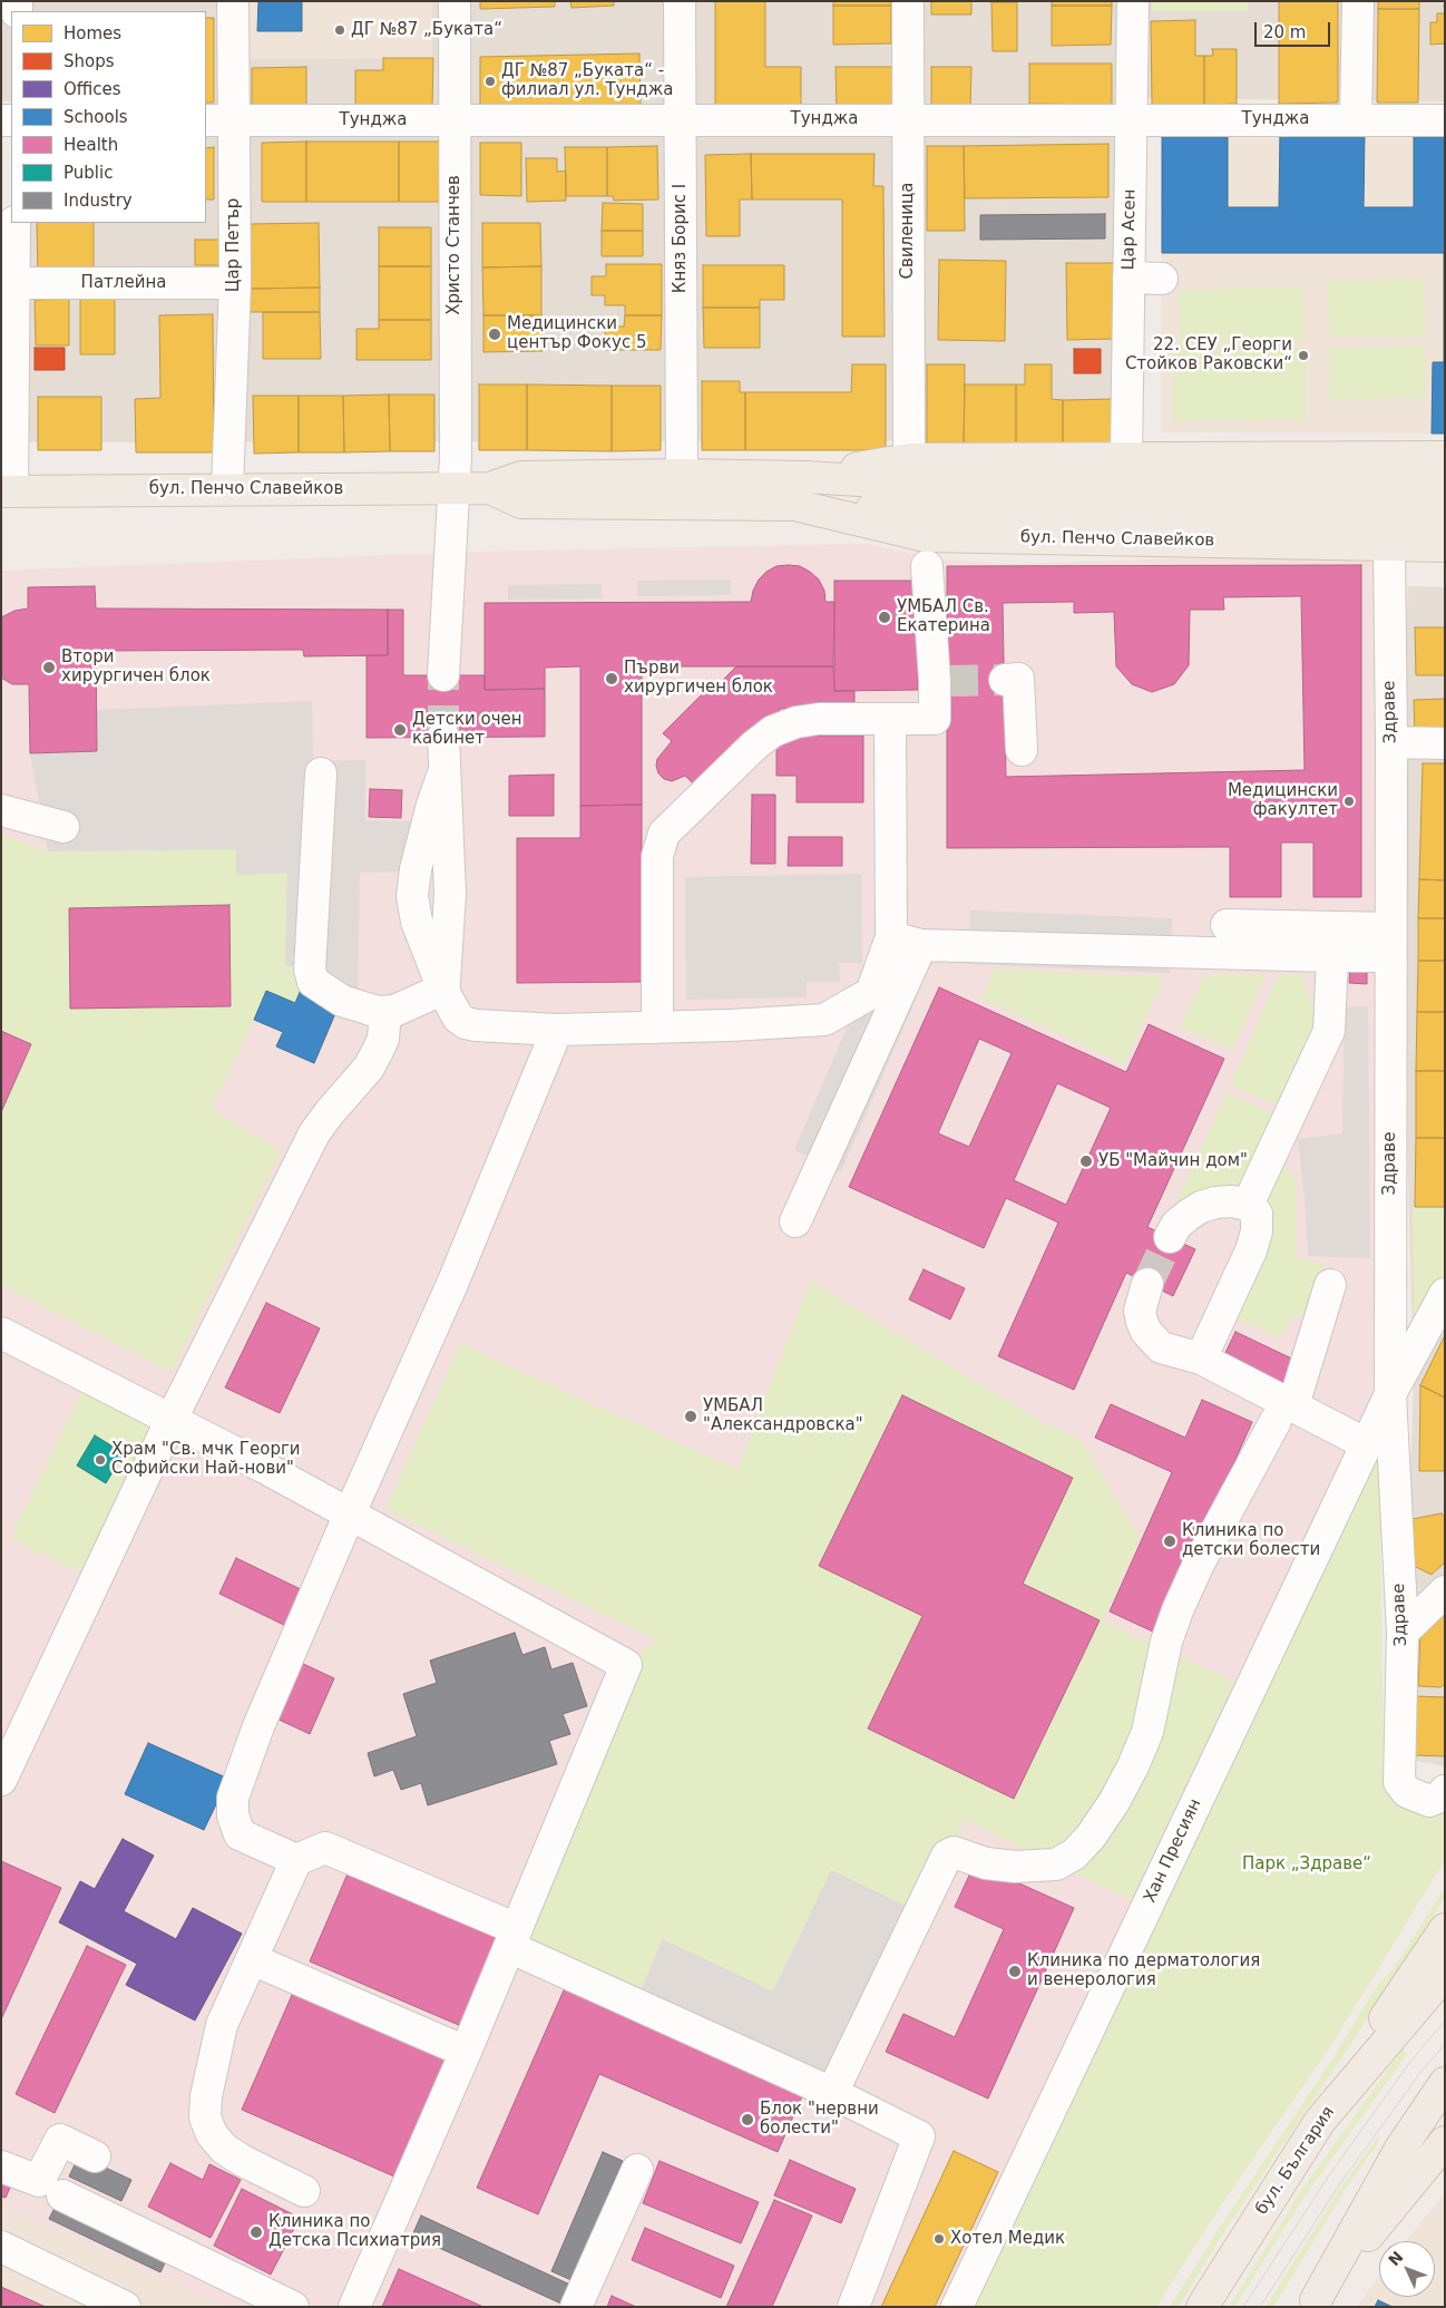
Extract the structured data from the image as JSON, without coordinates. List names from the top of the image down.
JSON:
{
  "streets": {
    "main road": ["бул. Пенчо Славейков", "бул. България"],
    "street": [
      "Тунджа",
      "Цар Асен",
      "Свиленица",
      "Княз Борис I",
      "Цар Петър",
      "Христо Станчев",
      "Патлейна",
      "Здраве",
      "Хан Пресиян"
    ]
  },
  "crossings": [
    ["Тунджа", "Цар Асен"],
    ["Тунджа", "Свиленица"],
    ["Тунджа", "Княз Борис I"],
    ["Тунджа", "Цар Петър"],
    ["Тунджа", "Христо Станчев"],
    ["Цар Асен", "бул. Пенчо Славейков"],
    ["Свиленица", "бул. Пенчо Славейков"],
    ["Княз Борис I", "бул. Пенчо Славейков"],
    ["Цар Петър", "Патлейна"],
    ["Цар Петър", "бул. Пенчо Славейков"],
    ["Христо Станчев", "бул. Пенчо Славейков"],
    ["бул. Пенчо Славейков", "Здраве"],
    ["Здраве", "Хан Пресиян"]
  ],
  "parks": ["Парк „Здраве“"],
  "places": [
    "ДГ №87 „Буката“",
    "ДГ №87 „Буката“ - филиал ул. Тунджа",
    "Медицински център Фокус 5",
    "22. СЕУ „Георги Стойков Раковски“",
    "УМБАЛ Св. Екатерина",
    "Втори хирургичен блок",
    "Първи хирургичен блок",
    "Детски очен кабинет",
    "Медицински факултет",
    "УБ \"Майчин дом\"",
    "УМБАЛ \"Александровска\"",
    "Храм \"Св. мчк Георги Софийски Най-нови\"",
    "Клиника по детски болести",
    "Клиника по дерматология и венерология",
    "Блок \"нервни болести\"",
    "Клиника по Детска Психиатрия",
    "Хотел Медик"
  ],
  "legend": [
    "Homes",
    "Shops",
    "Offices",
    "Schools",
    "Health",
    "Public",
    "Industry"
  ],
  "scale_bar": "20 m",
  "north": "top left"
}
